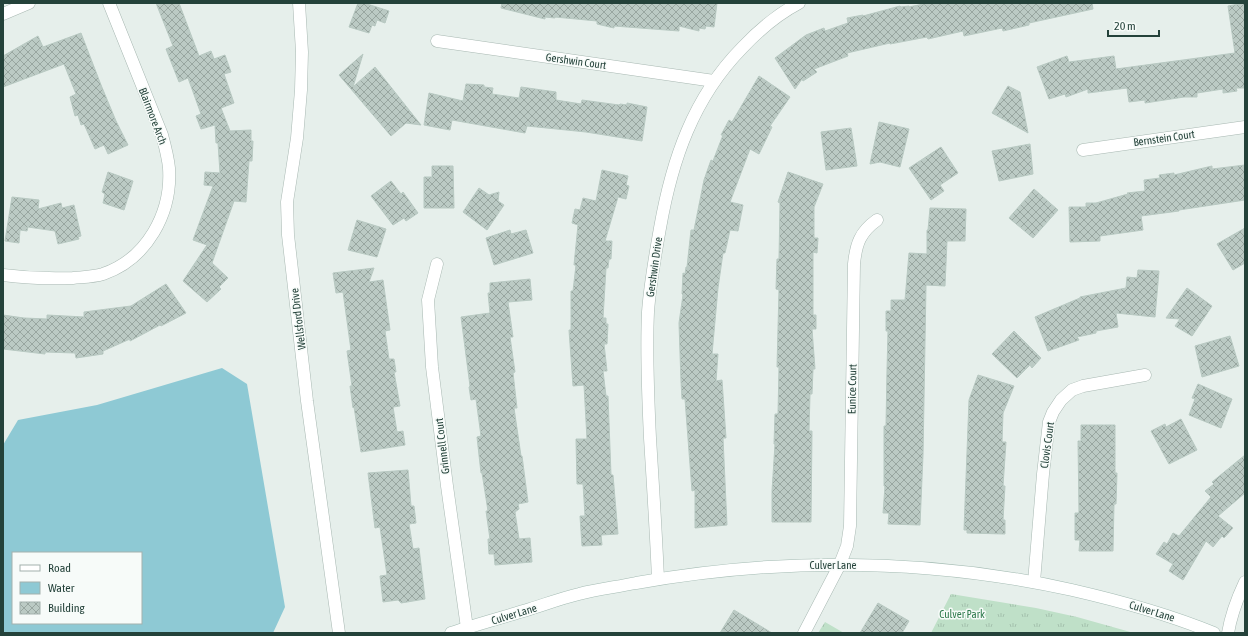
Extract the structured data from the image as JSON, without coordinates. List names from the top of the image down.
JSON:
{
  "streets": {
    "street": [
      "Gershwin Court",
      "Blairmore Arch",
      "Bernstein Court",
      "Gershwin Drive",
      "Wellsford Drive",
      "Eunice Court",
      "Clovis Court",
      "Grinnell Court",
      "Culver Lane"
    ]
  },
  "crossings": [
    ["Gershwin Court", "Gershwin Drive"],
    ["Gershwin Drive", "Culver Lane"],
    ["Eunice Court", "Culver Lane"],
    ["Clovis Court", "Culver Lane"],
    ["Grinnell Court", "Culver Lane"]
  ],
  "parks": ["Culver Park"],
  "legend": ["Road", "Water", "Building"],
  "scale_bar": "20 m"
}
